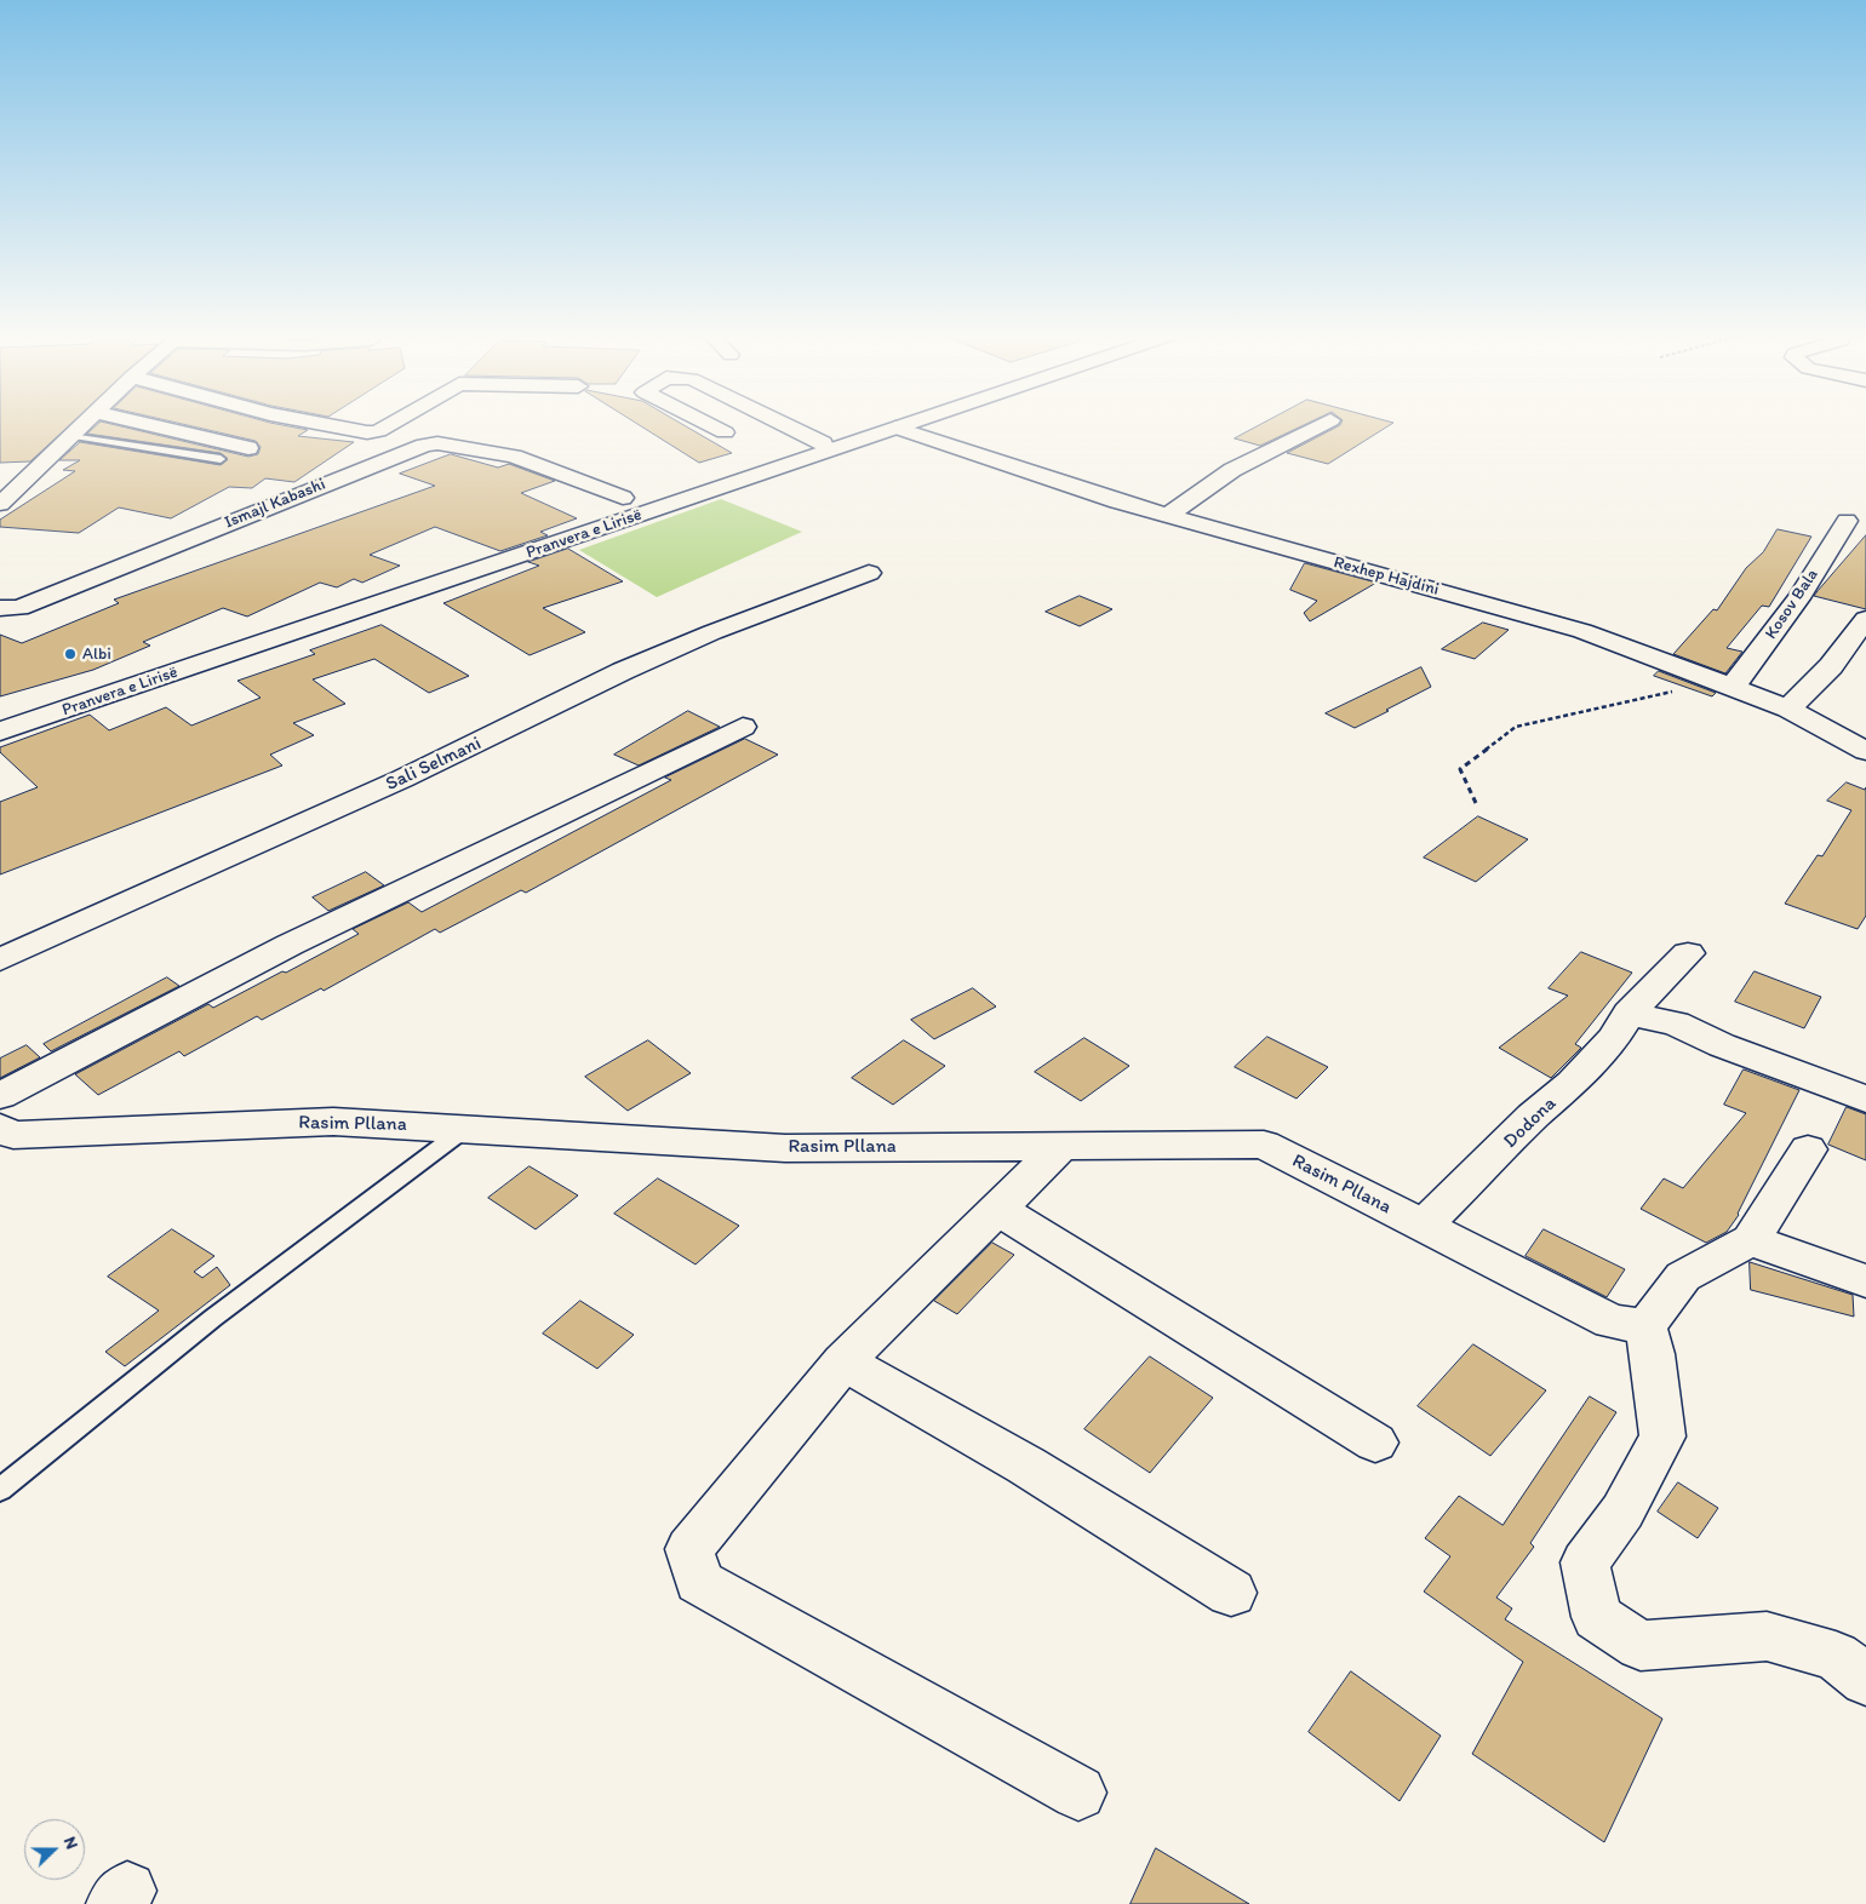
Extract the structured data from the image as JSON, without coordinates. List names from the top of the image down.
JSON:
{
  "streets": {
    "street": [
      "Ismajl Kabashi",
      "Pranvera e Lirisë",
      "Rexhep Hajdini",
      "Kosov Bala",
      "Sali Selmani",
      "Dodona",
      "Rasim Pllana"
    ]
  },
  "crossings": [
    ["Pranvera e Lirisë", "Rexhep Hajdini"],
    ["Rexhep Hajdini", "Kosov Bala"],
    ["Dodona", "Rasim Pllana"]
  ],
  "places": ["Albi"],
  "north": "right"
}
